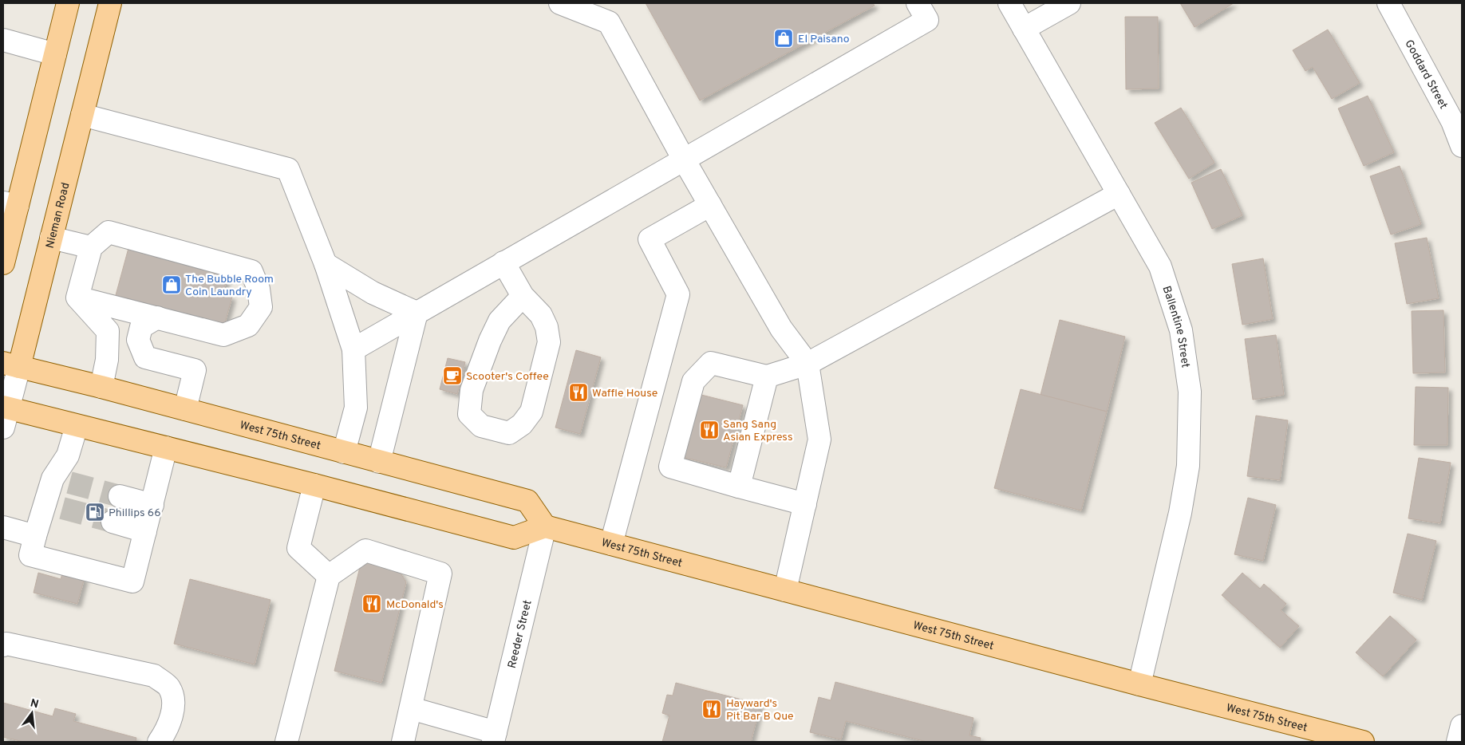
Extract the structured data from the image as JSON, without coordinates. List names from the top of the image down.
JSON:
{
  "streets": {
    "main road": ["Nieman Road", "West 75th Street"],
    "street": ["Goddard Street", "Ballentine Street", "Reeder Street"]
  },
  "crossings": [
    ["Nieman Road", "West 75th Street"],
    ["Ballentine Street", "West 75th Street"],
    ["West 75th Street", "Reeder Street"]
  ],
  "places": {
    "shop": ["El Paisano", "The Bubble Room Coin Laundry"],
    "cafe": ["Scooter's Coffee"],
    "restaurant": [
      "Waffle House",
      "Sang Sang Asian Express",
      "McDonald's",
      "Hayward's Pit Bar B Que"
    ],
    "fuel station": ["Phillips 66"]
  },
  "north": "top"
}
